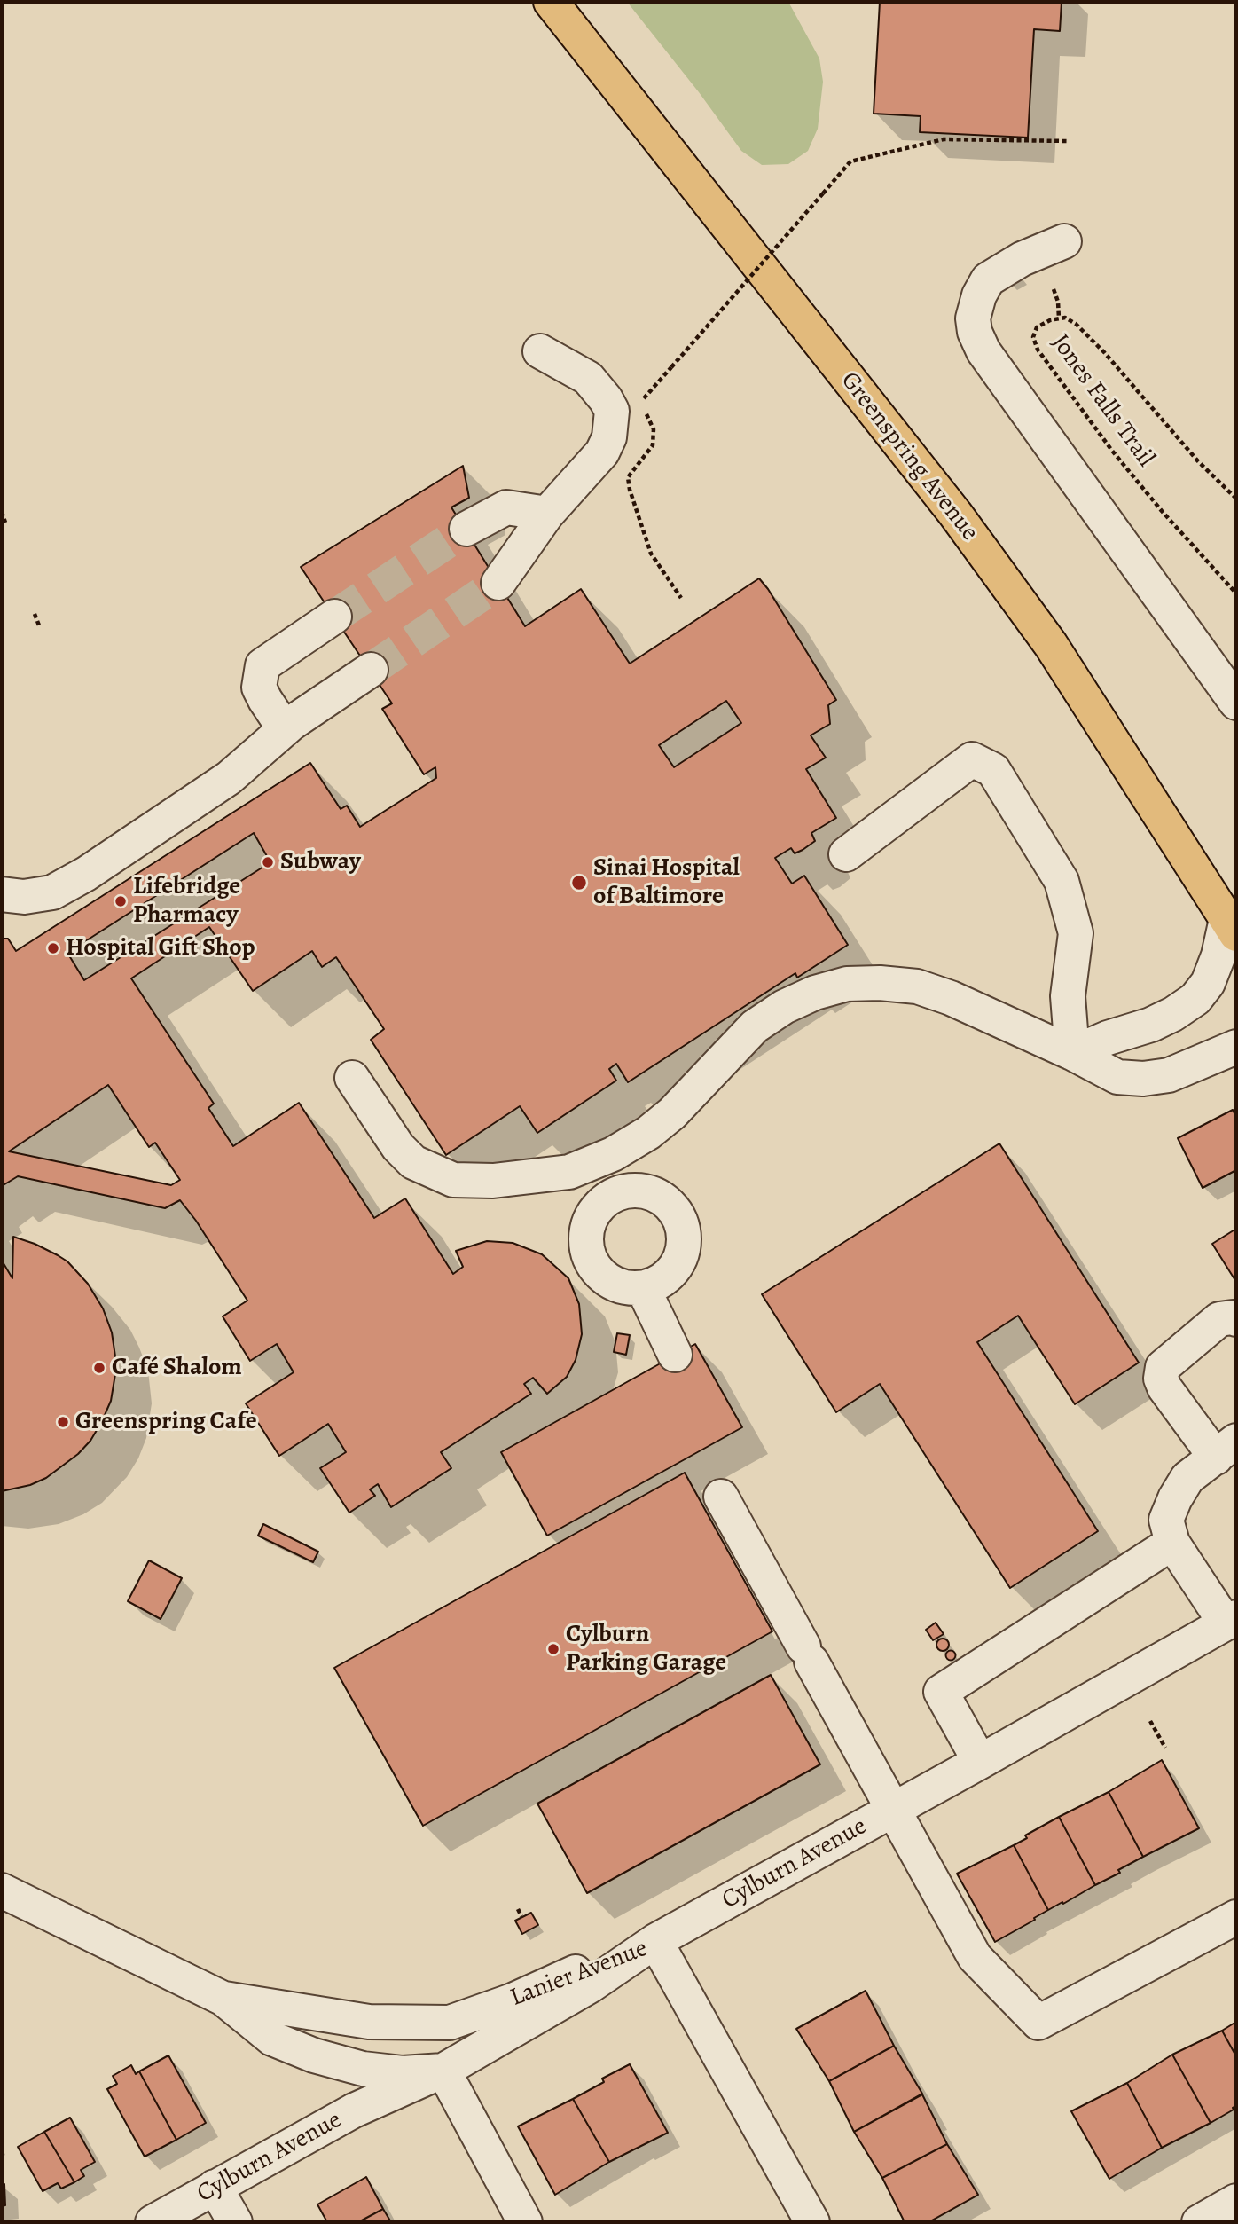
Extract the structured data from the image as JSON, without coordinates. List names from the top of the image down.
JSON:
{
  "streets": {
    "main road": ["Greenspring Avenue"],
    "street": ["Cylburn Avenue", "Lanier Avenue"],
    "path": ["Jones Falls Trail"]
  },
  "crossings": [
    ["Cylburn Avenue", "Lanier Avenue"]
  ],
  "places": [
    "Subway",
    "Sinai Hospital of Baltimore",
    "Lifebridge Pharmacy",
    "Hospital Gift Shop",
    "Café Shalom",
    "Greenspring Cafe",
    "Cylburn Parking Garage"
  ]
}
